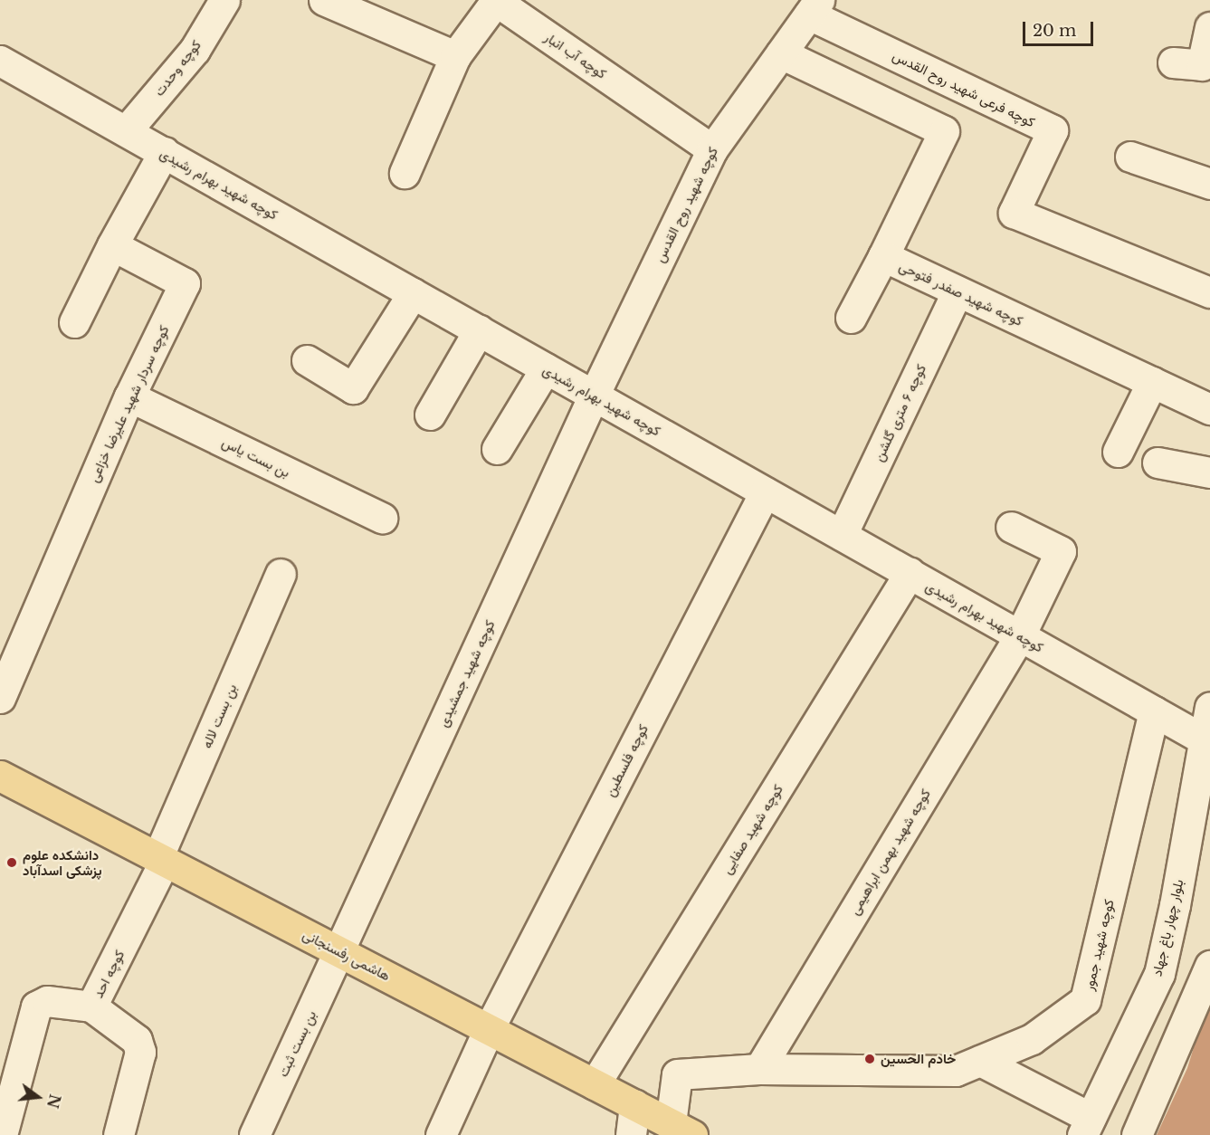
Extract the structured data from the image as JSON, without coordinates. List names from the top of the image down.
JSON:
{
  "streets": {
    "main road": ["هاشمی رفسنجانی"],
    "street": [
      "کوچه آب انبار",
      "کوچه وحدت",
      "کوچه فرعی شهید روح القدس",
      "کوچه شهید بهرام رشیدی",
      "کوچه شهید روح القدس",
      "کوچه شهید صفدر فتوحی",
      "کوچه سردار شهید علیرضا خزاعی",
      "کوچه ۶ متری گلشن",
      "بن بست یاس",
      "کوچه شهید جمشیدی",
      "بن بست لاله",
      "کوچه فلسطین",
      "کوچه شهید صفایی",
      "کوچه شهید بهمن ابراهیمی",
      "بلوار چهار باغ جهاد",
      "کوچه شهید جمور",
      "کوچه احد",
      "بن بست ثبت"
    ]
  },
  "crossings": [
    ["کوچه آب انبار", "کوچه شهید روح القدس"],
    ["کوچه وحدت", "کوچه شهید بهرام رشیدی"],
    ["کوچه فرعی شهید روح القدس", "کوچه شهید روح القدس"],
    ["کوچه شهید بهرام رشیدی", "کوچه شهید روح القدس"],
    ["کوچه شهید بهرام رشیدی", "کوچه ۶ متری گلشن"],
    ["کوچه شهید بهرام رشیدی", "کوچه شهید جمشیدی"],
    ["کوچه شهید بهرام رشیدی", "کوچه فلسطین"],
    ["کوچه شهید بهرام رشیدی", "کوچه شهید صفایی"],
    ["کوچه شهید بهرام رشیدی", "کوچه شهید بهمن ابراهیمی"],
    ["کوچه شهید بهرام رشیدی", "بلوار چهار باغ جهاد"],
    ["کوچه شهید بهرام رشیدی", "کوچه شهید جمور"],
    ["کوچه شهید روح القدس", "کوچه شهید صفدر فتوحی"],
    ["کوچه شهید روح القدس", "کوچه شهید جمشیدی"],
    ["کوچه شهید صفدر فتوحی", "کوچه ۶ متری گلشن"],
    ["کوچه سردار شهید علیرضا خزاعی", "بن بست یاس"],
    ["کوچه شهید جمشیدی", "هاشمی رفسنجانی"],
    ["کوچه شهید جمشیدی", "بن بست ثبت"],
    ["بن بست لاله", "هاشمی رفسنجانی"],
    ["بن بست لاله", "کوچه احد"],
    ["کوچه فلسطین", "هاشمی رفسنجانی"],
    ["کوچه شهید صفایی", "هاشمی رفسنجانی"],
    ["کوچه شهید بهمن ابراهیمی", "کوچه شهید جمور"],
    ["کوچه شهید جمور", "هاشمی رفسنجانی"],
    ["هاشمی رفسنجانی", "کوچه احد"],
    ["هاشمی رفسنجانی", "بن بست ثبت"]
  ],
  "places": ["دانشکده علوم پزشکی اسدآباد", "خادم الحسین"],
  "scale_bar": "20 m",
  "north": "right"
}
